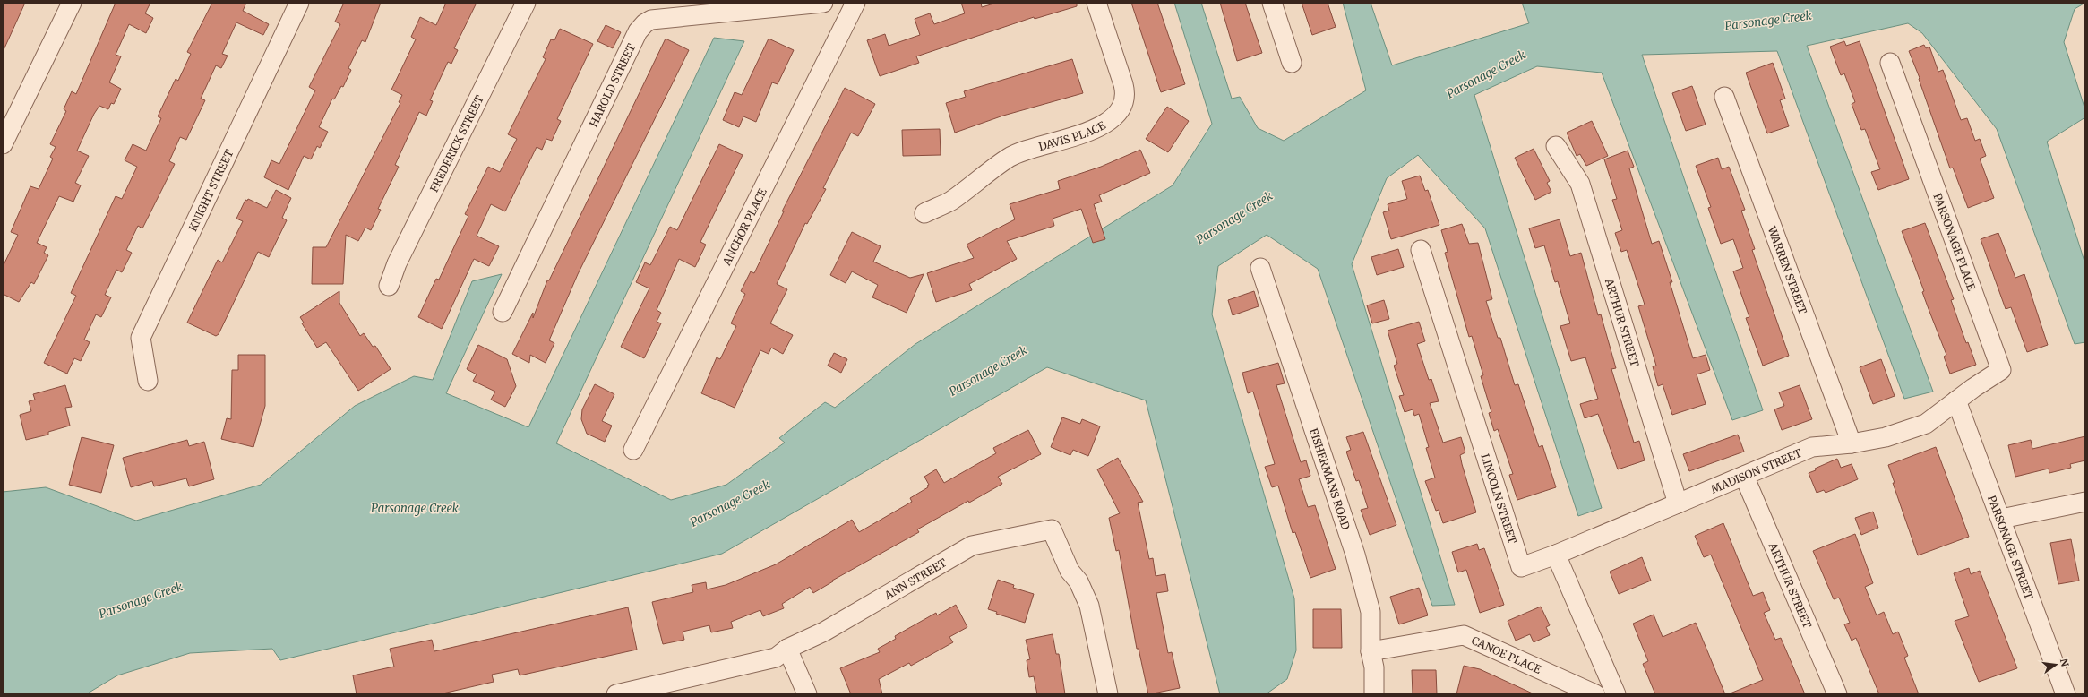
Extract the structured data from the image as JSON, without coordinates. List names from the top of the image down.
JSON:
{
  "streets": {
    "street": [
      "HAROLD STREET",
      "DAVIS PLACE",
      "FREDERICK STREET",
      "KNIGHT STREET",
      "ANCHOR PLACE",
      "PARSONAGE PLACE",
      "WARREN STREET",
      "ARTHUR STREET",
      "MADISON STREET",
      "FISHERMANS ROAD",
      "LINCOLN STREET",
      "PARSONAGE STREET",
      "ANN STREET",
      "CANOE PLACE"
    ]
  },
  "crossings": [
    ["PARSONAGE PLACE", "MADISON STREET"],
    ["PARSONAGE PLACE", "PARSONAGE STREET"],
    ["WARREN STREET", "MADISON STREET"],
    ["ARTHUR STREET", "MADISON STREET"],
    ["MADISON STREET", "LINCOLN STREET"],
    ["MADISON STREET", "PARSONAGE STREET"],
    ["FISHERMANS ROAD", "CANOE PLACE"]
  ],
  "water": ["Parsonage Creek"],
  "north": "right"
}
